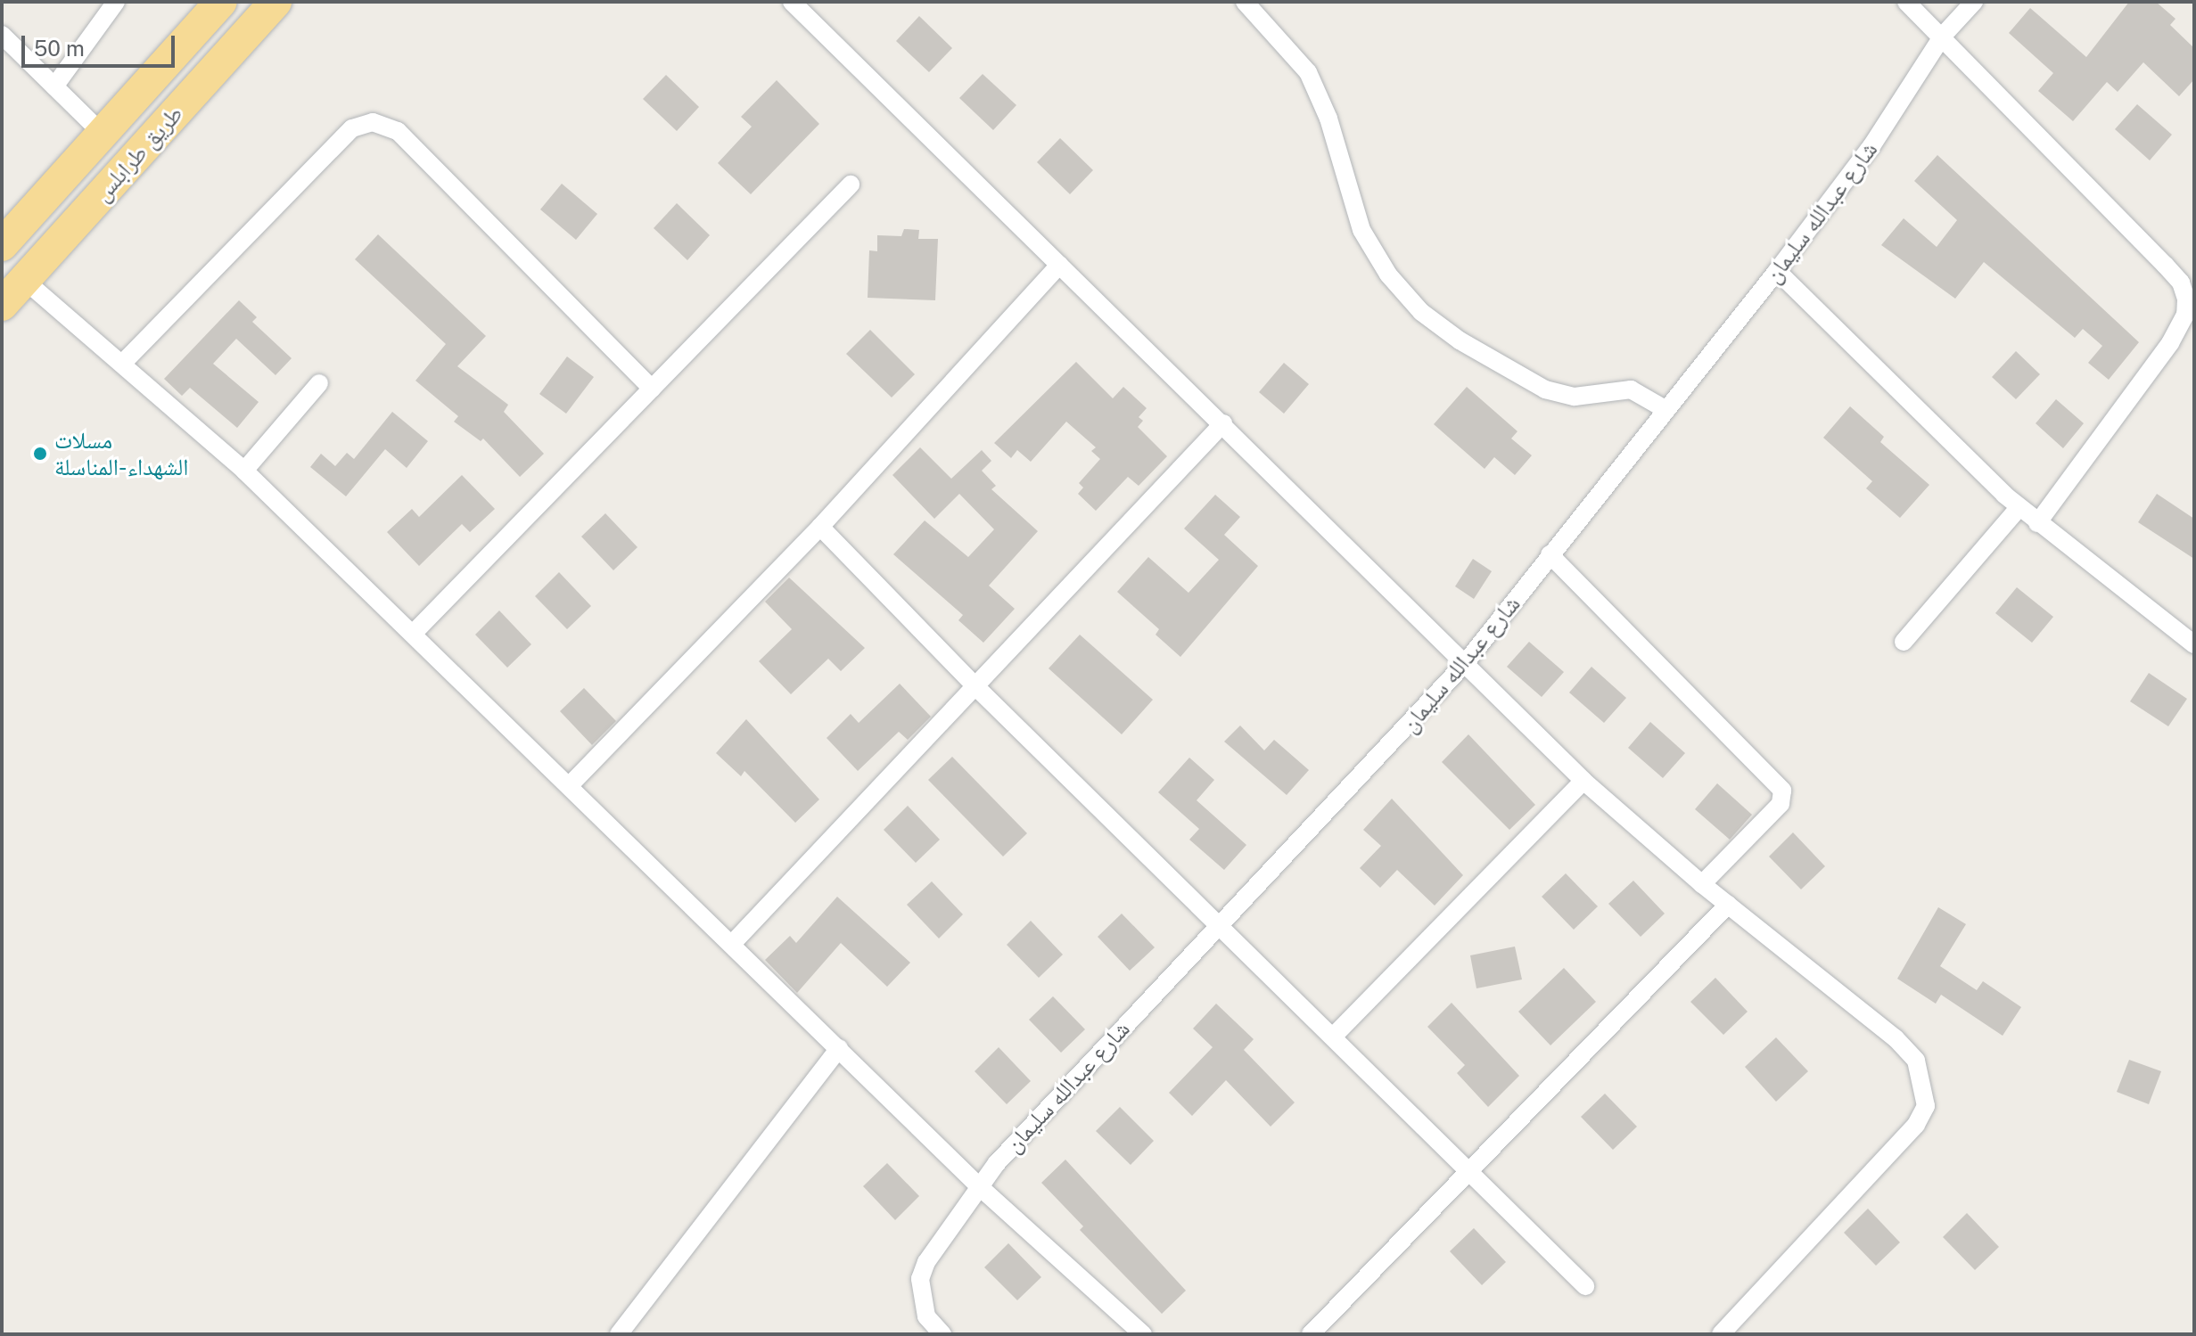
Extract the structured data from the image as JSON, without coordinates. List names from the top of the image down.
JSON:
{
  "streets": {
    "highway": ["طريق طرابلس"],
    "street": ["شارع عبدالله سليمان"]
  },
  "places": ["مسلات الشهداء-المناسلة"],
  "scale_bar": "50 m"
}
